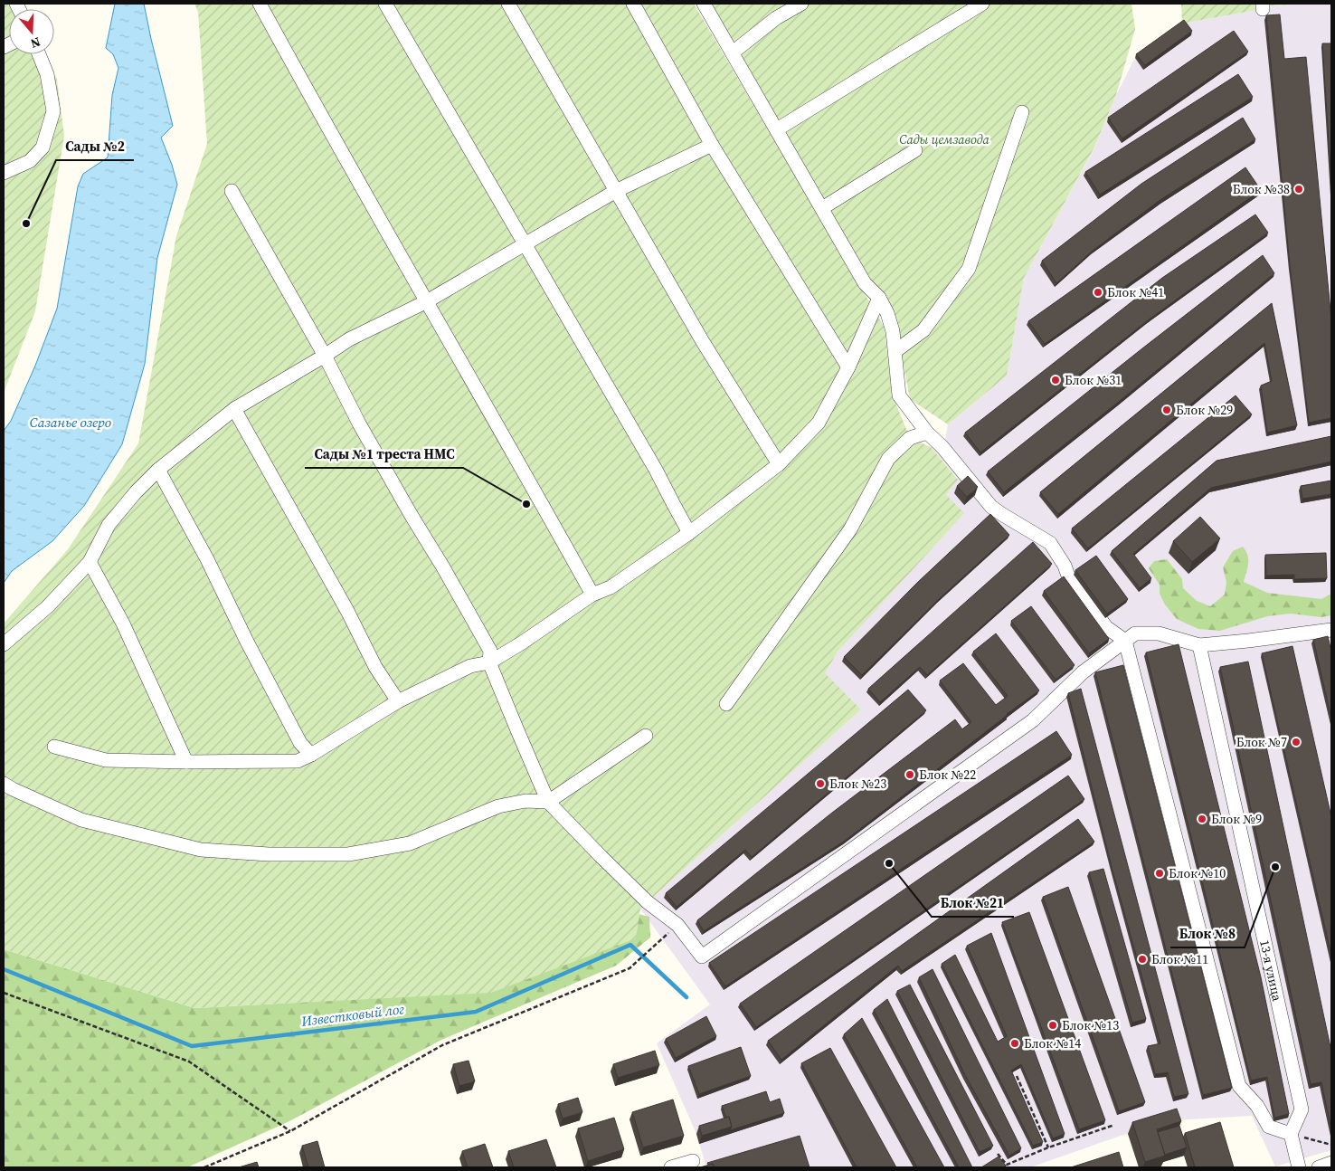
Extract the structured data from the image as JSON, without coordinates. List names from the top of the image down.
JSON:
{
  "streets": {
    "street": ["13-я улица"]
  },
  "water": ["Сазанье озеро", "Известковый лог"],
  "parks": ["Сады цемзавода"],
  "places": [
    "Блок №38",
    "Сады №2",
    "Блок №41",
    "Блок №31",
    "Блок №29",
    "Сады №1 треста НМС",
    "Блок №7",
    "Блок №22",
    "Блок №23",
    "Блок №9",
    "Блок №21",
    "Блок №8",
    "Блок №10",
    "Блок №11",
    "Блок №13",
    "Блок №14"
  ],
  "north": "bottom"
}
